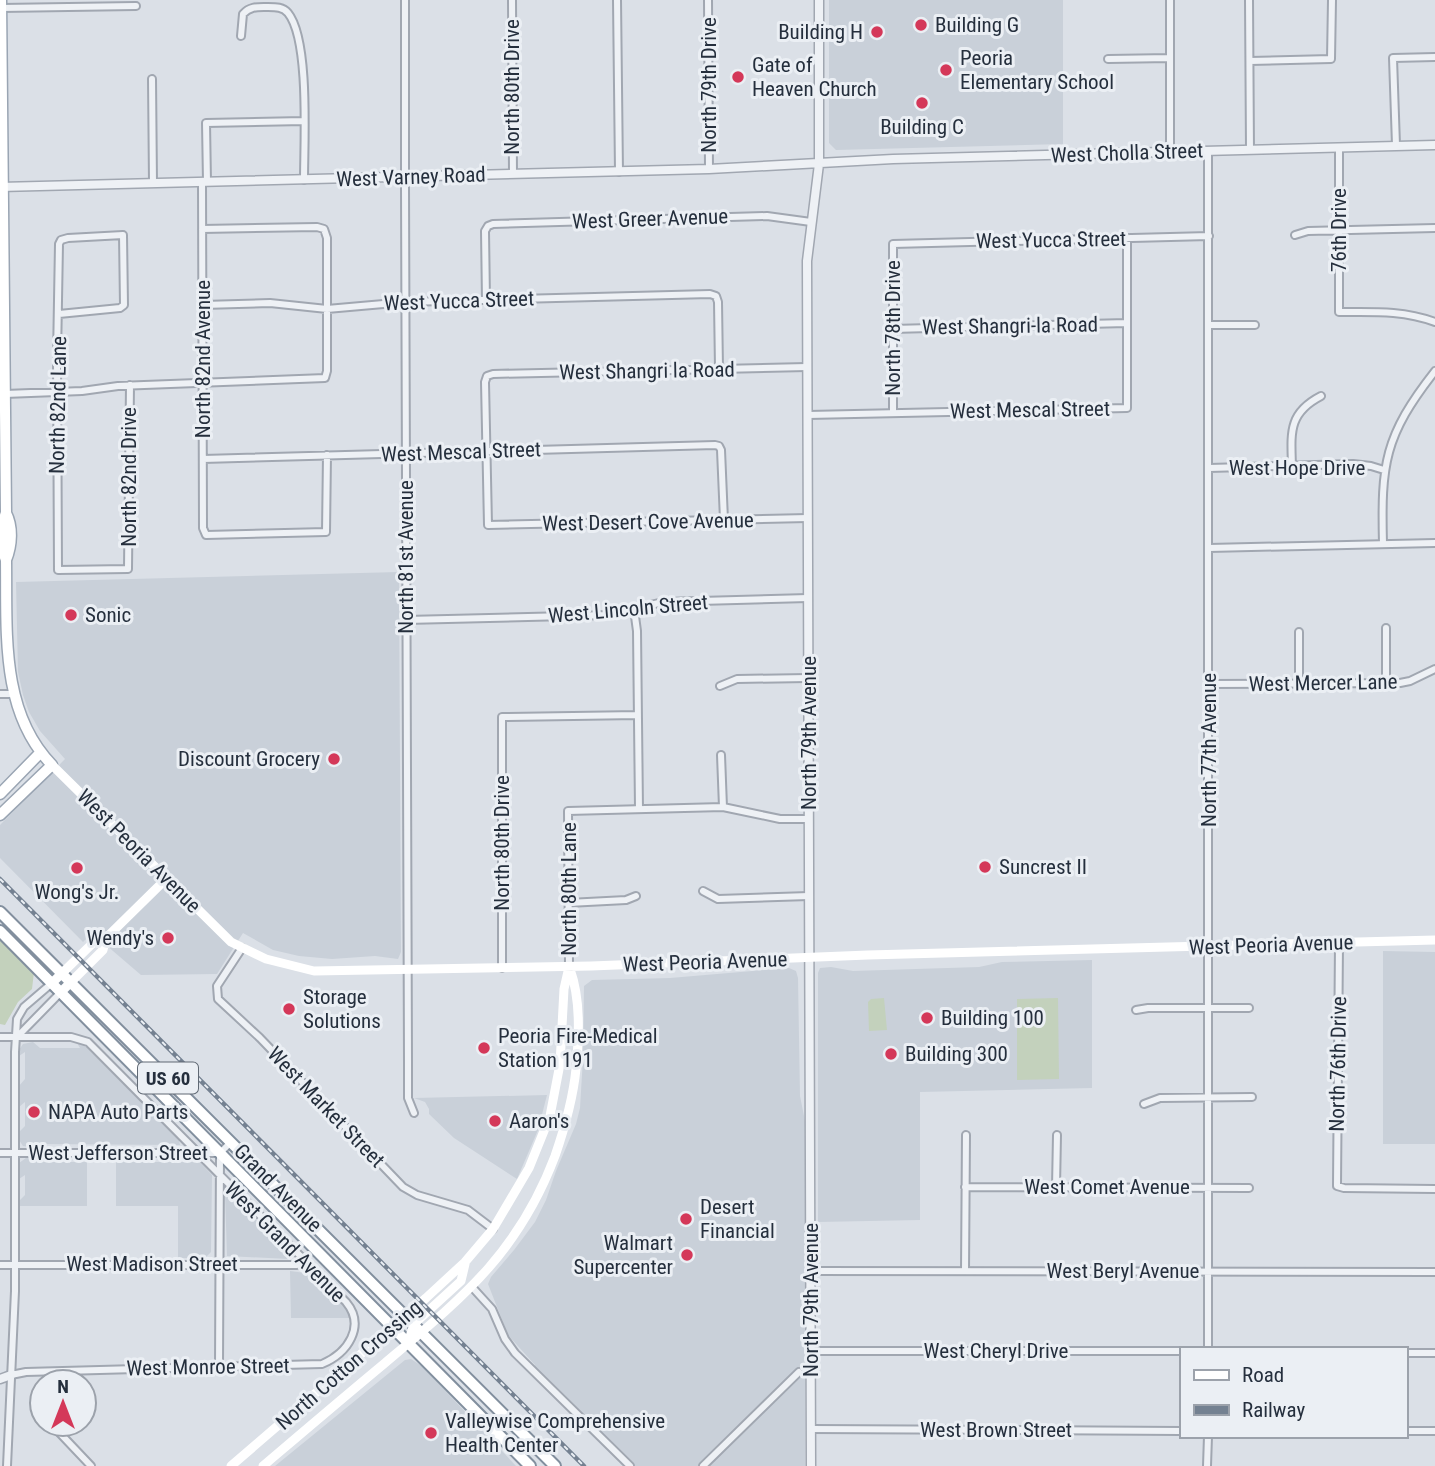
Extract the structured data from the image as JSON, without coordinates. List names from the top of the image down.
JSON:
{
  "streets": {
    "highway": ["US 60", "Grand Avenue"],
    "main road": ["West Peoria Avenue", "North Cotton Crossing"],
    "street": [
      "North 79th Drive",
      "North 80th Drive",
      "West Cholla Street",
      "West Varney Road",
      "West Greer Avenue",
      "76th Drive",
      "West Yucca Street",
      "West Shangri-la Road",
      "North 78th Drive",
      "North 82nd Avenue",
      "West Shangri la Road",
      "North 82nd Lane",
      "West Mescal Street",
      "West Hope Drive",
      "North 82nd Drive",
      "West Desert Cove Avenue",
      "North 81st Avenue",
      "West Lincoln Street",
      "West Mercer Lane",
      "North 79th Avenue",
      "North 77th Avenue",
      "North 80th Lane",
      "North 76th Drive",
      "West Market Street",
      "West Jefferson Street",
      "West Comet Avenue",
      "West Grand Avenue",
      "West Madison Street",
      "West Beryl Avenue",
      "West Cheryl Drive",
      "West Monroe Street",
      "West Brown Street"
    ]
  },
  "crossings": [
    ["North 79th Drive", "West Varney Road"],
    ["North 80th Drive", "West Varney Road"],
    ["North 80th Drive", "West Peoria Avenue"],
    ["West Cholla Street", "West Varney Road"],
    ["West Cholla Street", "76th Drive"],
    ["West Cholla Street", "North 79th Avenue"],
    ["West Cholla Street", "North 77th Avenue"],
    ["West Varney Road", "North 82nd Avenue"],
    ["West Varney Road", "North 81st Avenue"],
    ["West Varney Road", "North 79th Avenue"],
    ["West Greer Avenue", "West Yucca Street"],
    ["West Greer Avenue", "North 79th Avenue"],
    ["West Yucca Street", "North 78th Drive"],
    ["West Yucca Street", "North 82nd Avenue"],
    ["West Yucca Street", "West Shangri la Road"],
    ["West Yucca Street", "North 81st Avenue"],
    ["West Yucca Street", "North 77th Avenue"],
    ["West Shangri-la Road", "North 78th Drive"],
    ["West Shangri-la Road", "West Mescal Street"],
    ["North 78th Drive", "West Mescal Street"],
    ["North 82nd Avenue", "West Mescal Street"],
    ["West Shangri la Road", "West Mescal Street"],
    ["West Shangri la Road", "West Desert Cove Avenue"],
    ["West Shangri la Road", "North 79th Avenue"],
    ["North 82nd Lane", "North 82nd Drive"],
    ["West Mescal Street", "West Desert Cove Avenue"],
    ["West Mescal Street", "North 81st Avenue"],
    ["West Mescal Street", "North 79th Avenue"],
    ["West Hope Drive", "North 77th Avenue"],
    ["West Desert Cove Avenue", "North 79th Avenue"],
    ["North 81st Avenue", "West Lincoln Street"],
    ["North 81st Avenue", "West Peoria Avenue"],
    ["West Lincoln Street", "North 79th Avenue"],
    ["West Mercer Lane", "North 77th Avenue"],
    ["North 79th Avenue", "West Peoria Avenue"],
    ["North 79th Avenue", "West Beryl Avenue"],
    ["North 79th Avenue", "West Cheryl Drive"],
    ["North 79th Avenue", "West Brown Street"],
    ["North 77th Avenue", "West Peoria Avenue"],
    ["North 77th Avenue", "West Comet Avenue"],
    ["North 77th Avenue", "West Beryl Avenue"],
    ["West Peoria Avenue", "North 80th Lane"],
    ["West Peoria Avenue", "North 76th Drive"],
    ["West Peoria Avenue", "West Market Street"],
    ["West Peoria Avenue", "North Cotton Crossing"],
    ["North 80th Lane", "North Cotton Crossing"],
    ["West Market Street", "North Cotton Crossing"],
    ["West Jefferson Street", "Grand Avenue"],
    ["West Jefferson Street", "West Grand Avenue"],
    ["Grand Avenue", "North Cotton Crossing"],
    ["West Grand Avenue", "West Madison Street"],
    ["West Grand Avenue", "West Monroe Street"]
  ],
  "places": [
    "Building G",
    "Building H",
    "Peoria Elementary School",
    "Gate of Heaven Church",
    "Building C",
    "Sonic",
    "Discount Grocery",
    "Suncrest II",
    "Wong's Jr.",
    "Wendy's",
    "Storage Solutions",
    "Building 100",
    "Peoria Fire-Medical Station 191",
    "Building 300",
    "NAPA Auto Parts",
    "Aaron's",
    "Desert Financial",
    "Walmart Supercenter",
    "Valleywise Comprehensive Health Center"
  ],
  "legend": ["Road", "Railway"],
  "north": "top"
}
